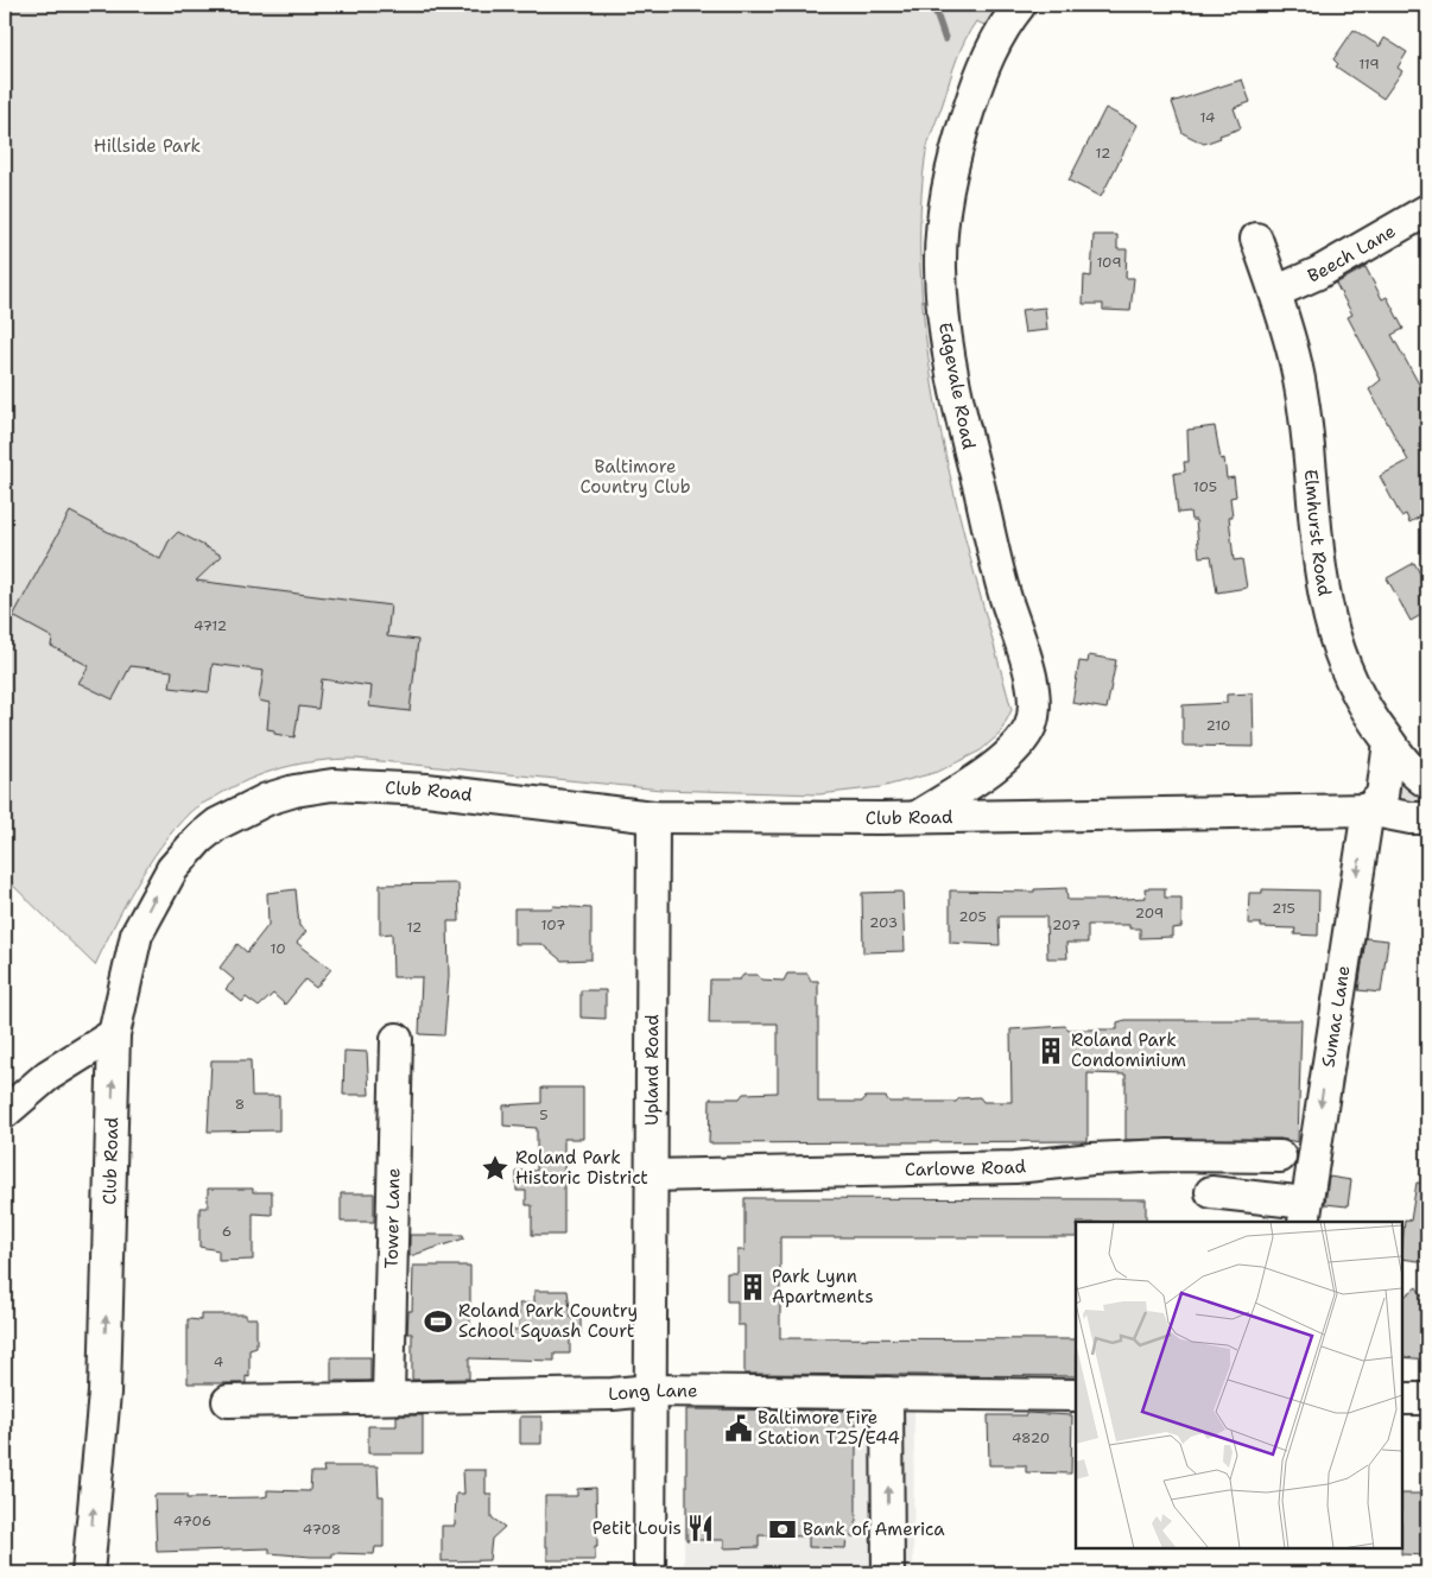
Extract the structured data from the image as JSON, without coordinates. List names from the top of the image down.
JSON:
{
  "streets": {
    "street": [
      "Beech Lane",
      "Edgevale Road",
      "Elmhurst Road",
      "Club Road",
      "Sumac Lane",
      "Upland Road",
      "Carlowe Road",
      "Tower Lane",
      "Long Lane"
    ]
  },
  "crossings": [
    ["Beech Lane", "Elmhurst Road"],
    ["Edgevale Road", "Club Road"],
    ["Club Road", "Sumac Lane"],
    ["Club Road", "Upland Road"],
    ["Upland Road", "Carlowe Road"],
    ["Upland Road", "Long Lane"],
    ["Tower Lane", "Long Lane"]
  ],
  "one_way": ["Sumac Lane"],
  "parks": ["Hillside Park", "Baltimore Country Club"],
  "places": {
    "building": ["Roland Park Condominium", "Park Lynn Apartments"],
    "place": ["Roland Park Historic District"],
    "sports": ["Roland Park Country School Squash Court"],
    "public building": ["Baltimore Fire Station T25/E44"],
    "restaurant": ["Petit Louis"],
    "bank": ["Bank of America"]
  },
  "house_numbers": [
    "119",
    "14",
    "12",
    "109",
    "105",
    "4712",
    "210",
    "215",
    "209",
    "205",
    "203",
    "107",
    "207",
    "12",
    "10",
    "8",
    "5",
    "6",
    "4",
    "4820",
    "4706",
    "4708"
  ]
}
